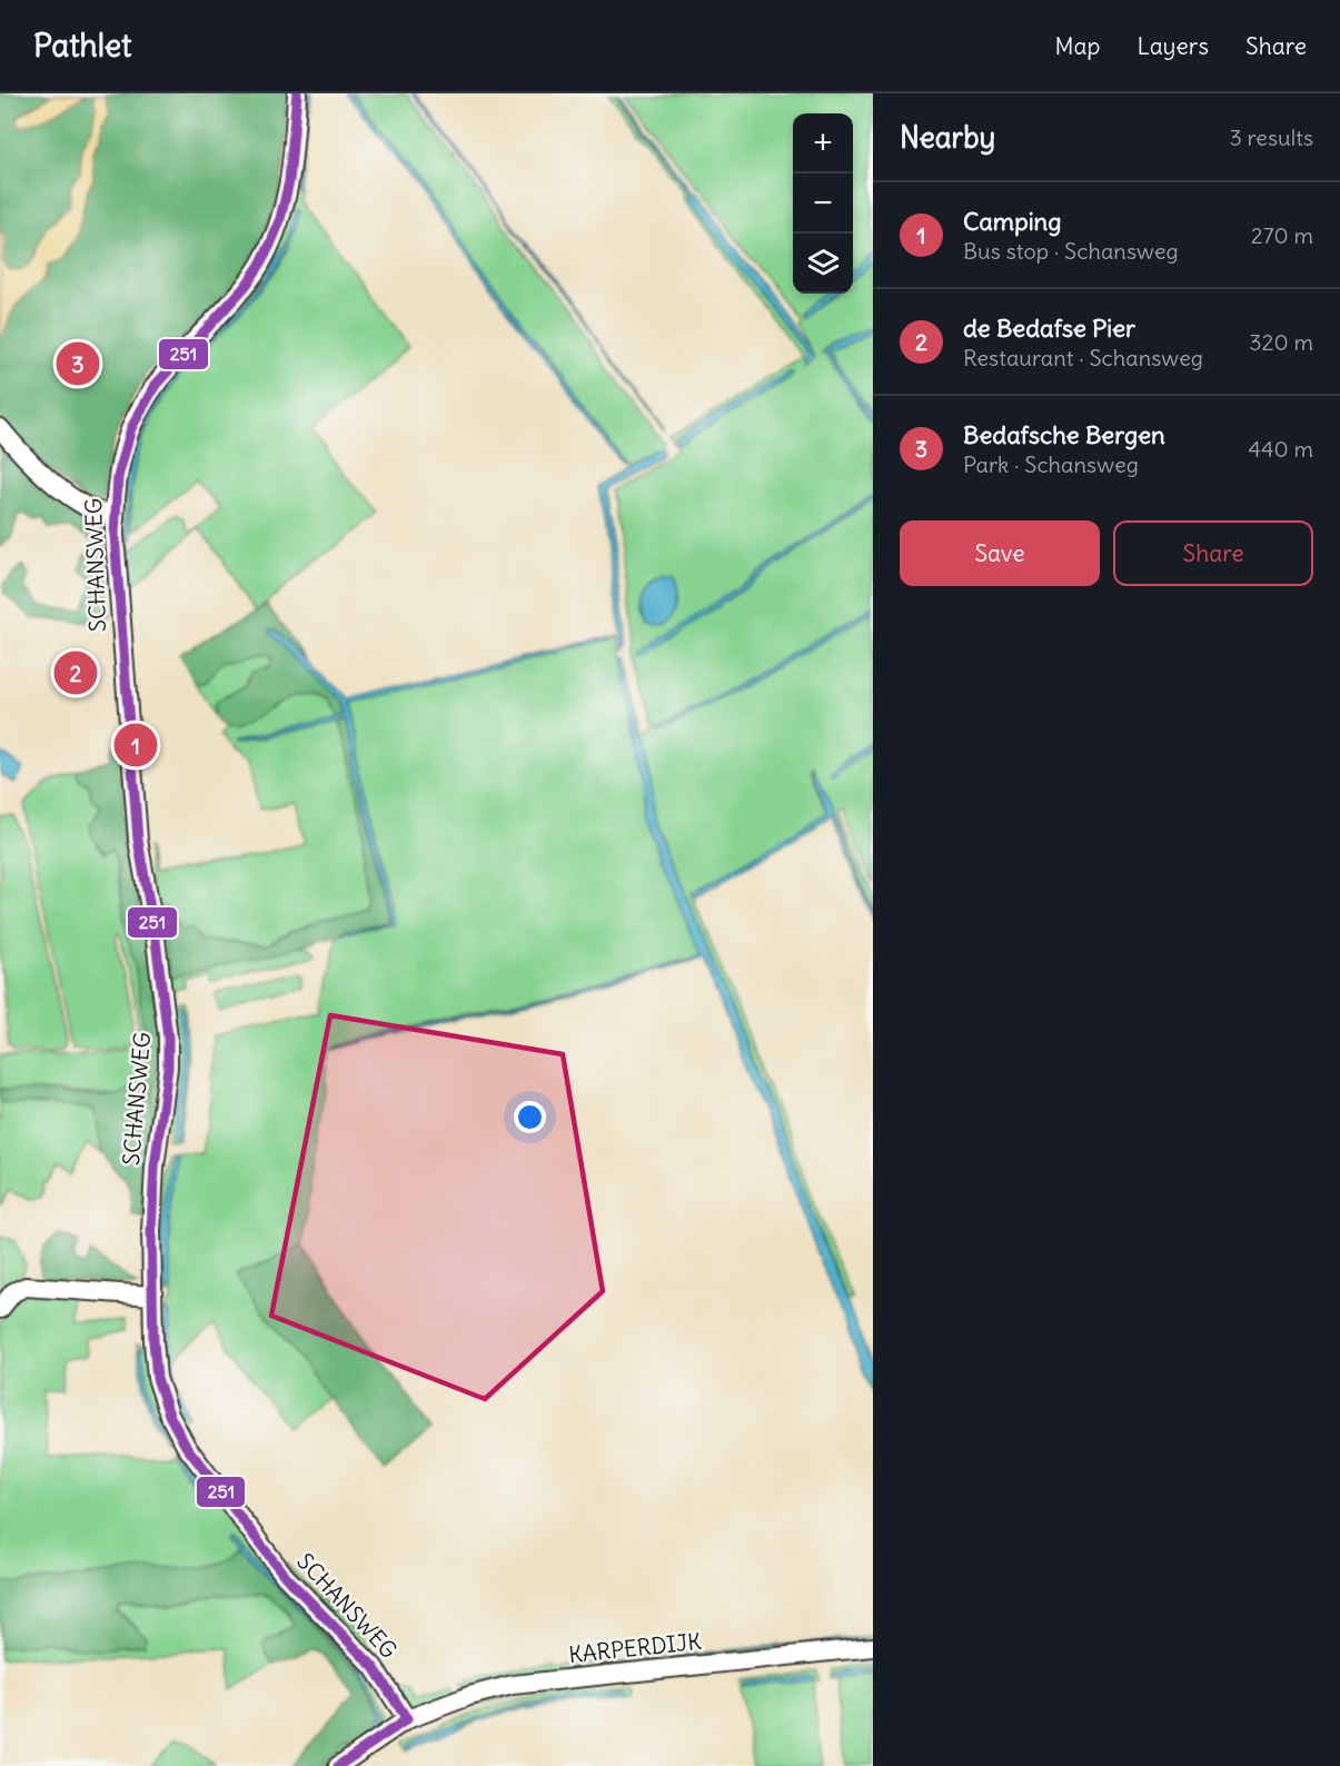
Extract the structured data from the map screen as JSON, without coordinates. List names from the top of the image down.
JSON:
{
  "streets": {
    "street": ["SCHANSWEG", "KARPERDIJK"]
  },
  "crossings": [
    ["SCHANSWEG", "KARPERDIJK"]
  ],
  "lines": ["transit line 251"],
  "page": {
    "header": "Pathlet",
    "nav": ["Map", "Layers", "Share"],
    "heading": ["Nearby", "3 results"],
    "map_buttons": ["+", "−"],
    "list": [
      {
        "mark": "1",
        "name": "Camping",
        "note": "Bus stop · Schansweg",
        "value": "270 m"
      },
      {
        "mark": "2",
        "name": "de Bedafse Pier",
        "note": "Restaurant · Schansweg",
        "value": "320 m"
      },
      {
        "mark": "3",
        "name": "Bedafsche Bergen",
        "note": "Park · Schansweg",
        "value": "440 m"
      }
    ],
    "pins": ["3", "2", "1"],
    "buttons": ["Save", "Share"]
  }
}
